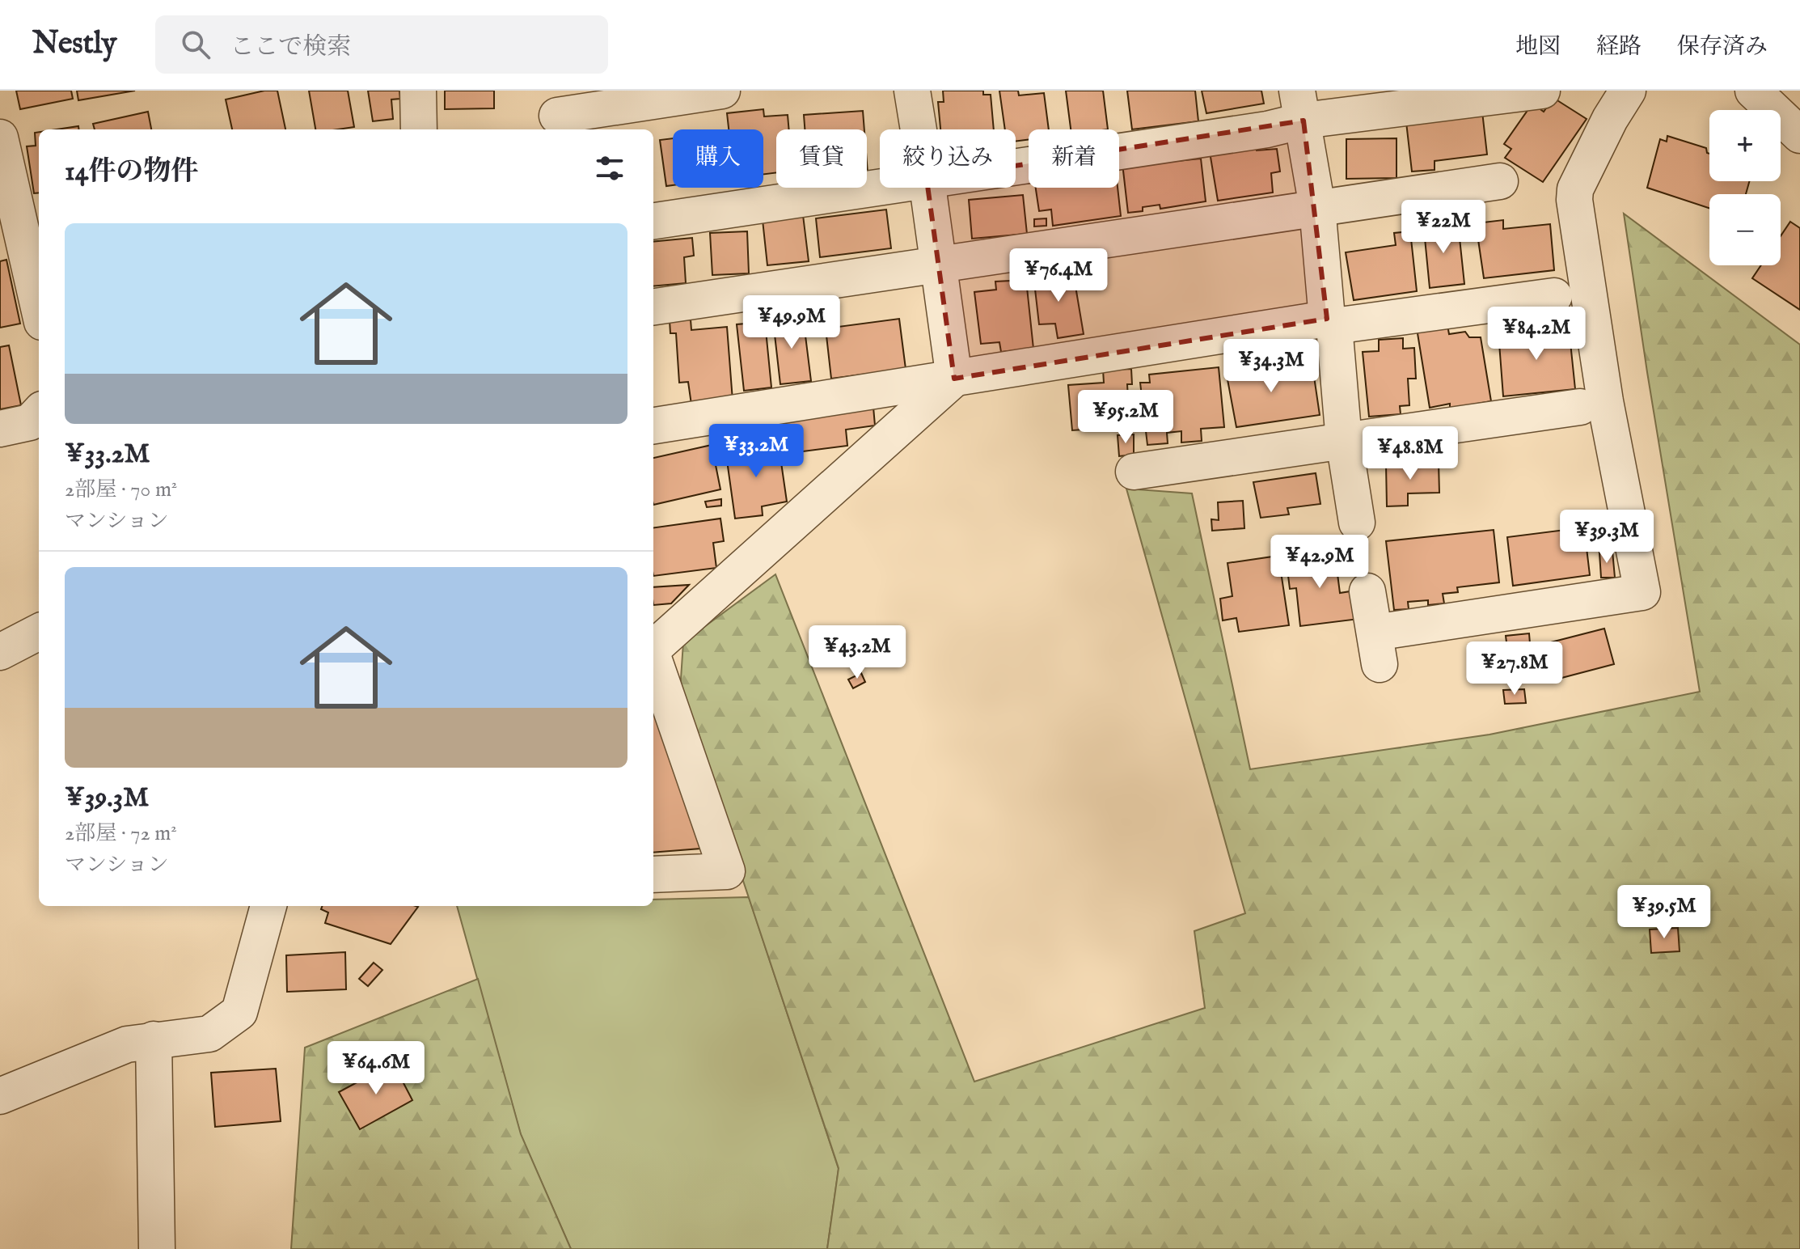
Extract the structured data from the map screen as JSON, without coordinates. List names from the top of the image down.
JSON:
{
  "page": {
    "header": "Nestly",
    "search": "ここで検索",
    "nav": ["地図", "経路", "保存済み"],
    "map_buttons": ["+", "−"],
    "chip": [
      "購入",
      "賃貸",
      "絞り込み",
      "新着"
    ],
    "heading": "14件の物件",
    "price": [
      "¥22M",
      "¥76.4M",
      "¥49.9M",
      "¥84.2M",
      "¥34.3M",
      "¥95.2M",
      "¥33.2M",
      "¥48.8M",
      "¥39.3M",
      "¥42.9M",
      "¥43.2M",
      "¥27.8M",
      "¥39.5M",
      "¥64.6M"
    ],
    "list": [
      {
        "name": "¥33.2M",
        "note": "2部屋 · 70 m² · マンション"
      },
      {
        "name": "¥39.3M",
        "note": "2部屋 · 72 m² · マンション"
      }
    ]
  }
}
